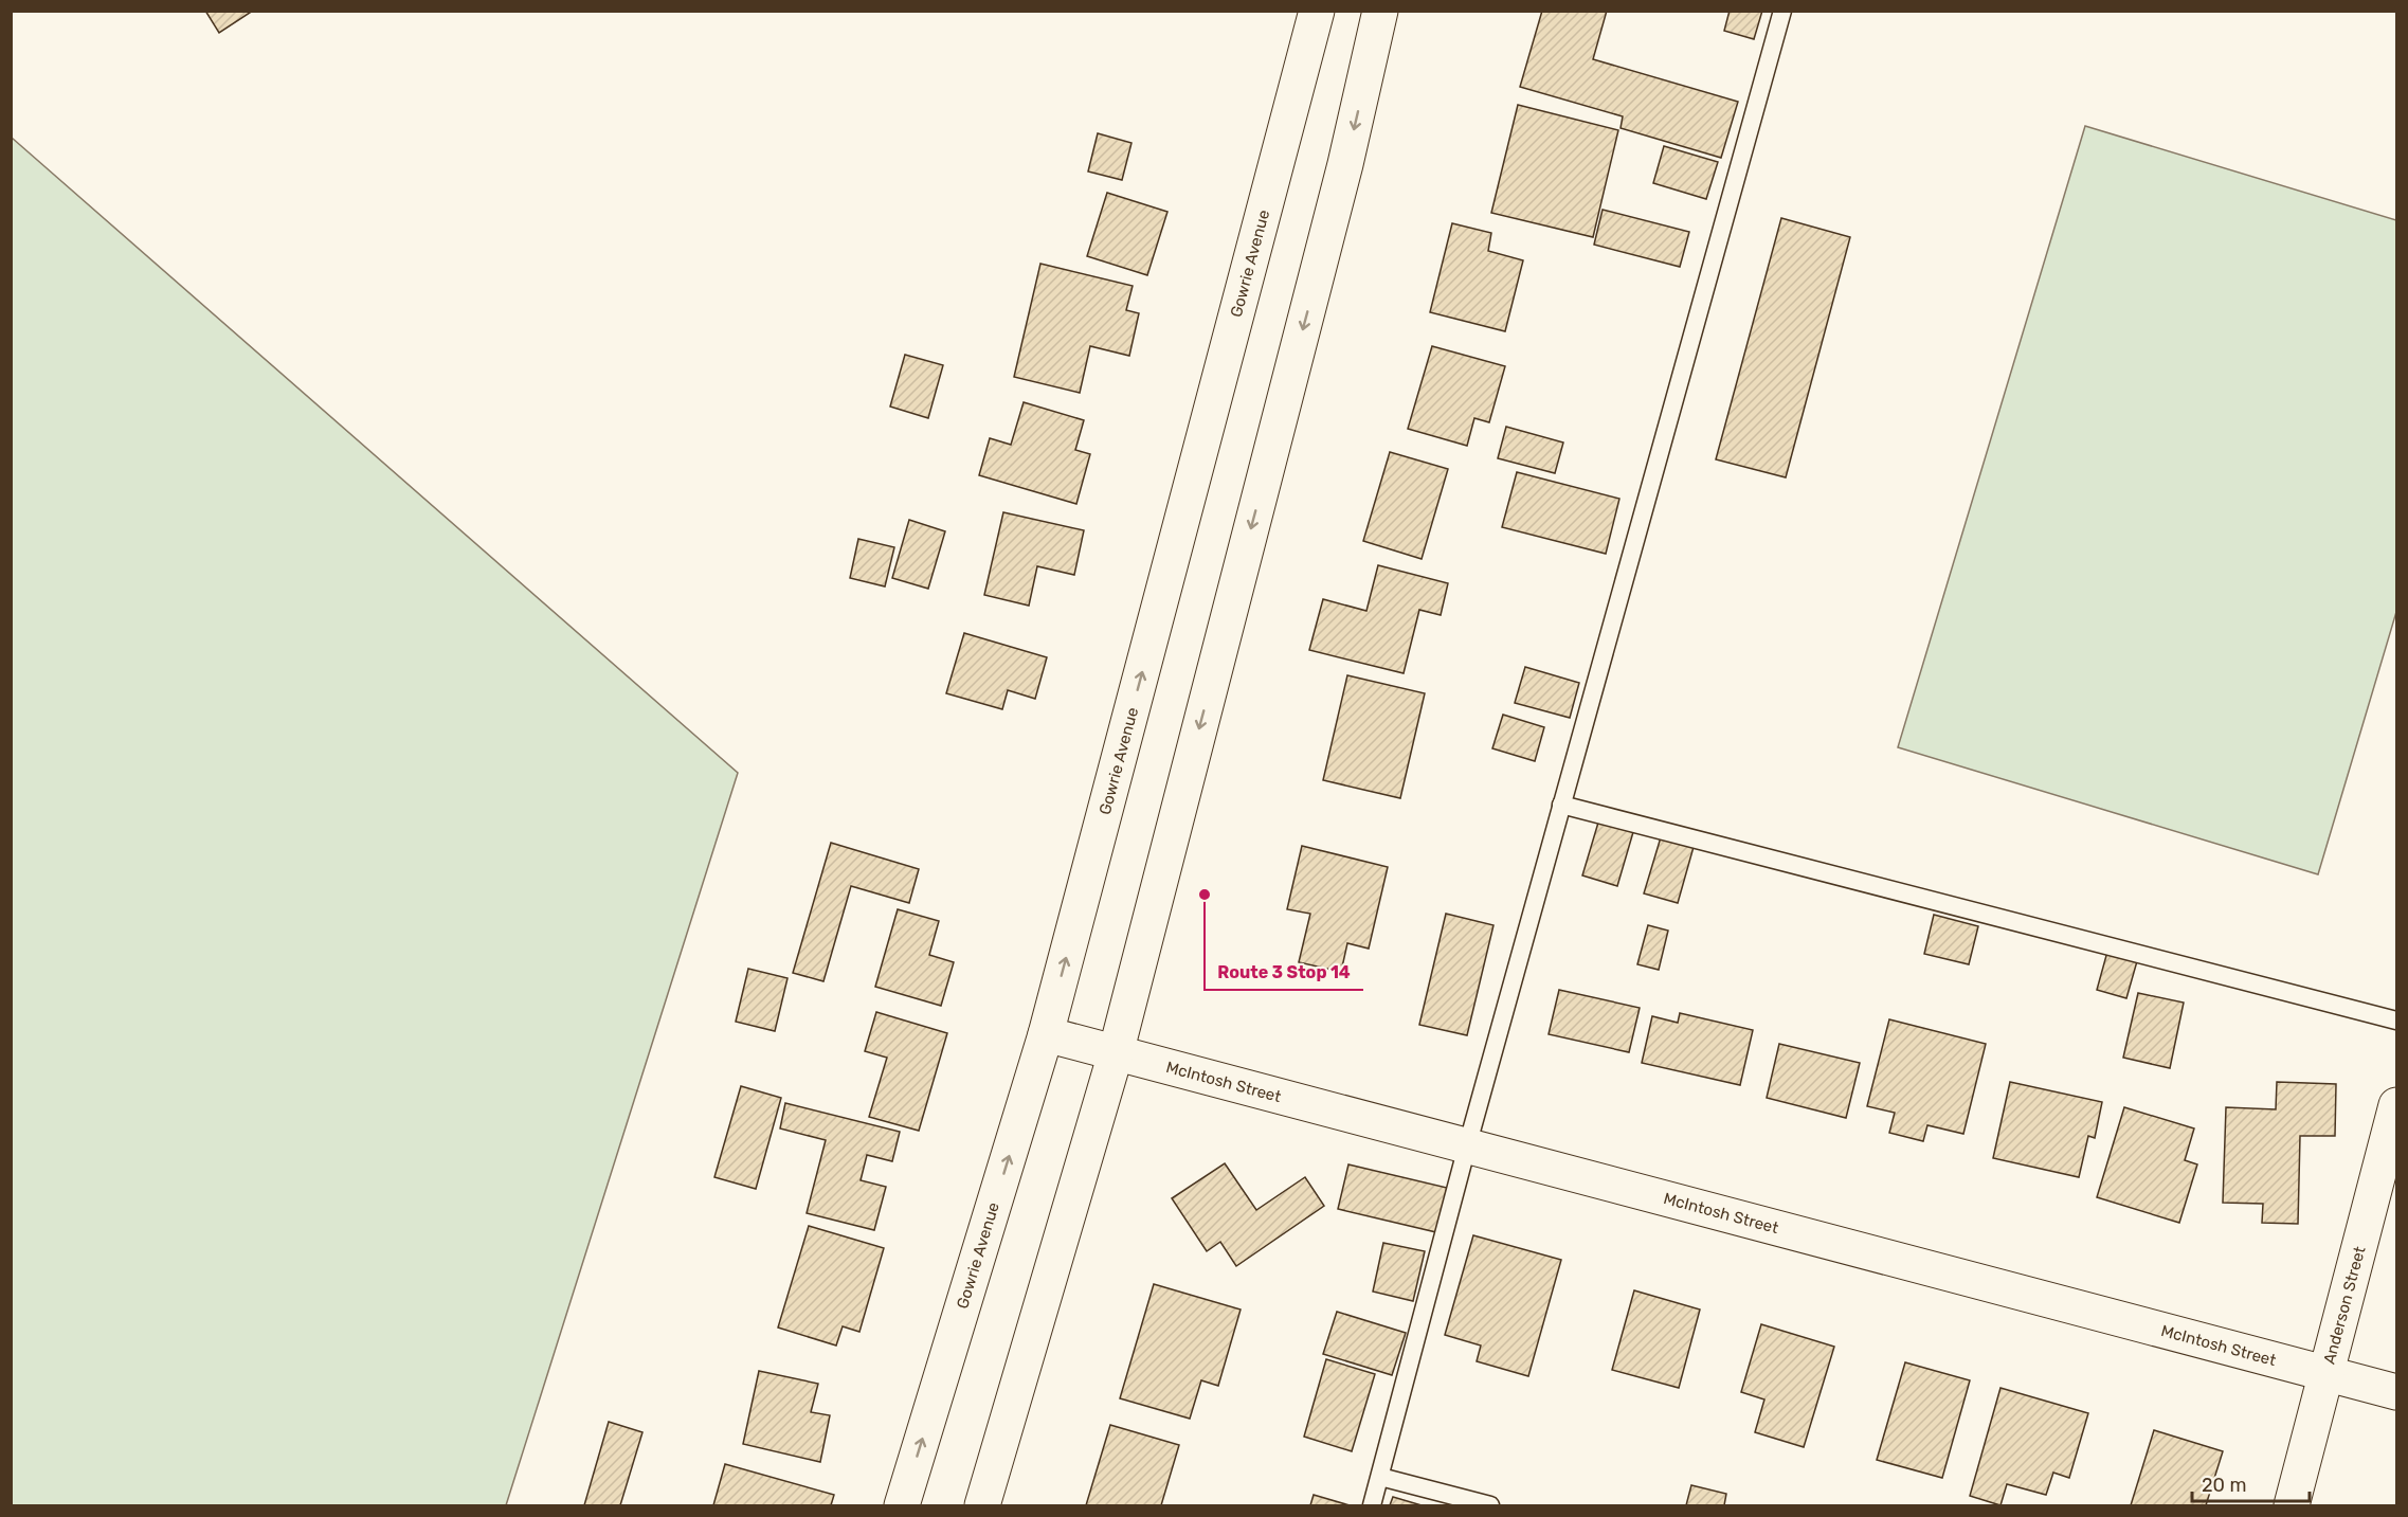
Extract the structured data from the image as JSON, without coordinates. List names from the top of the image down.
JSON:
{
  "streets": {
    "street": ["Gowrie Avenue", "McIntosh Street", "Anderson Street"]
  },
  "crossings": [
    ["Gowrie Avenue", "McIntosh Street"],
    ["McIntosh Street", "Anderson Street"]
  ],
  "places": ["Route 3 Stop 14"],
  "scale_bar": "20 m"
}
